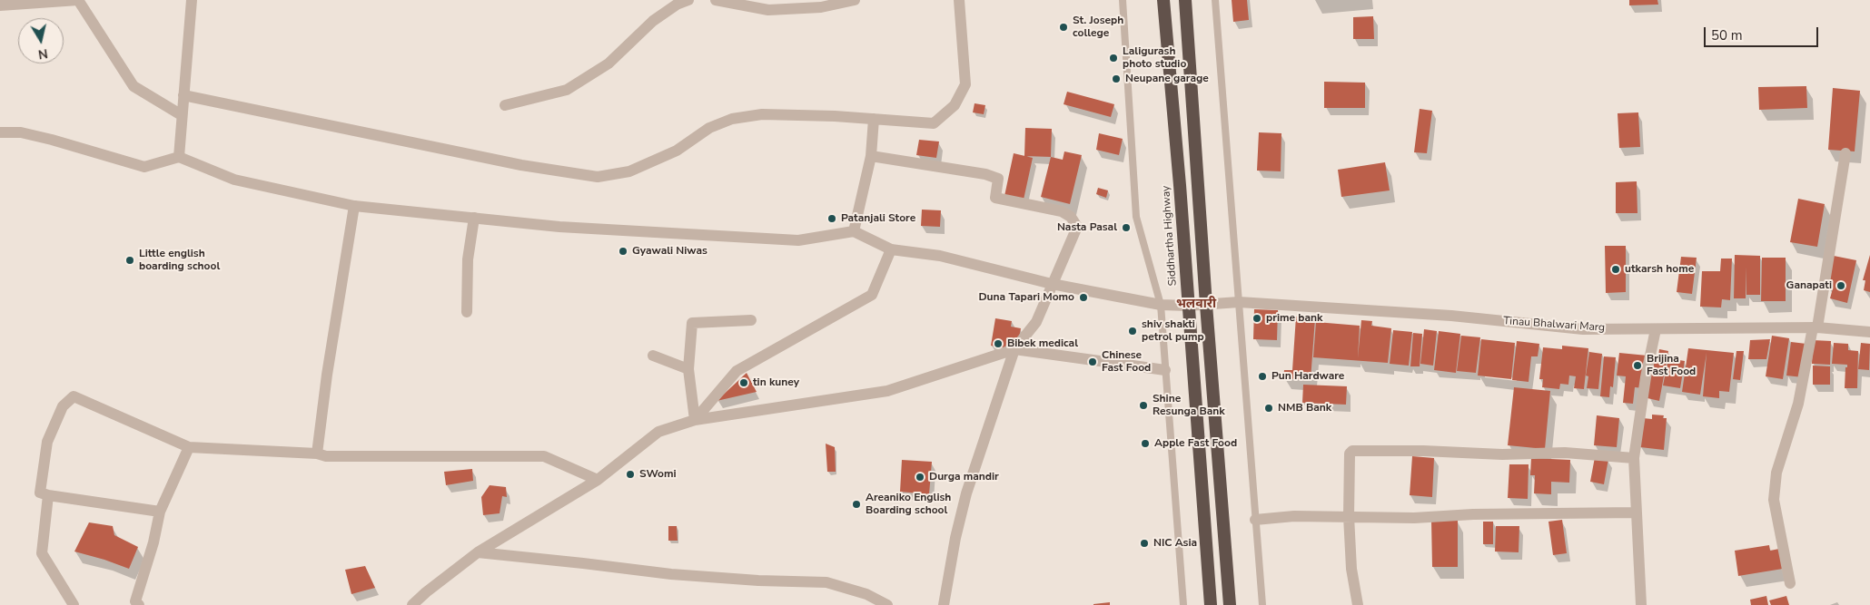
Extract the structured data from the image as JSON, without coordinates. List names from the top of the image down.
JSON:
{
  "streets": {
    "highway": ["Siddhartha Highway"],
    "street": ["Tinau Bhalwari Marg"]
  },
  "crossings": [
    ["Siddhartha Highway", "Tinau Bhalwari Marg"]
  ],
  "districts": ["भलवारी"],
  "places": [
    "St. Joseph college",
    "Laligurash photo studio",
    "Neupane garage",
    "Patanjali Store",
    "Nasta Pasal",
    "Gyawali Niwas",
    "Little english boarding school",
    "utkarsh home",
    "Ganapati",
    "Duna Tapari Momo",
    "prime bank",
    "shiv shakti petrol pump",
    "Bibek medical",
    "Chinese Fast Food",
    "Brijina Fast Food",
    "Pun Hardware",
    "tin kuney",
    "Shine Resunga Bank",
    "NMB Bank",
    "Apple Fast Food",
    "SWomi",
    "Durga mandir",
    "Areaniko English Boarding school",
    "NIC Asia"
  ],
  "scale_bar": "50 m",
  "north": "bottom"
}
